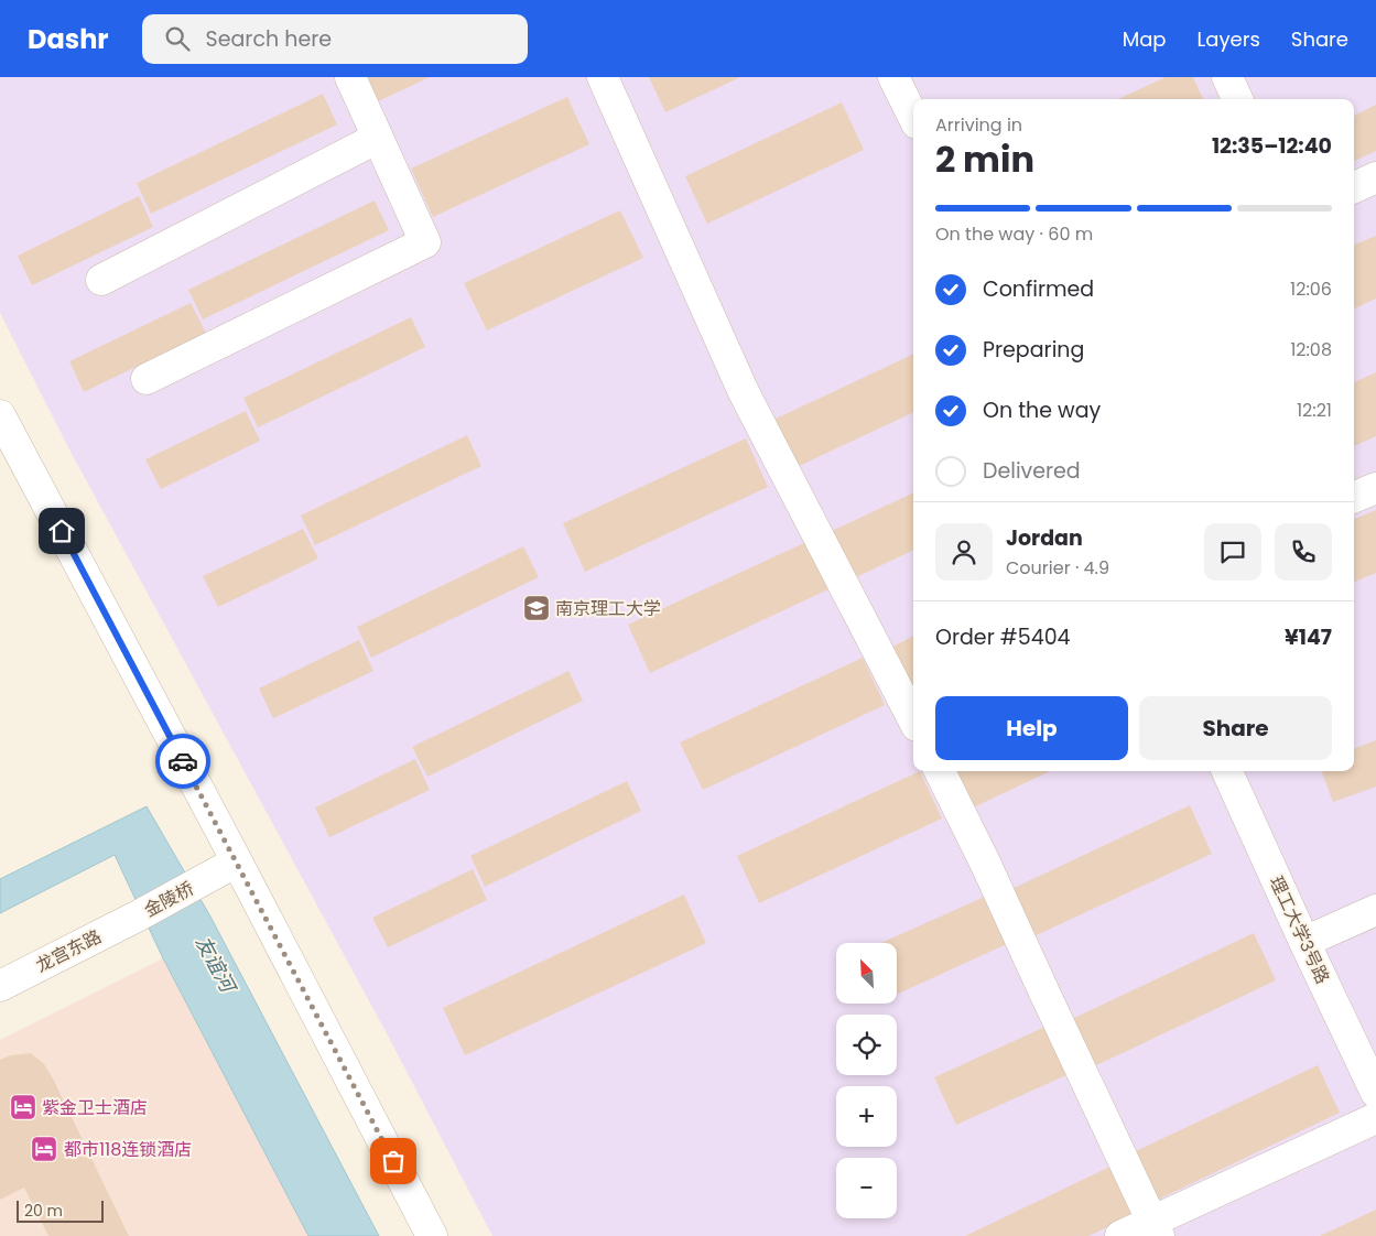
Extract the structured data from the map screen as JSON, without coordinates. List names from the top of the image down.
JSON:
{
  "streets": {
    "street": ["金陵桥", "理工大学3号路", "龙宫东路"]
  },
  "crossings": [
    ["金陵桥", "龙宫东路"]
  ],
  "water": ["友谊河"],
  "places": {
    "school or university": ["南京理工大学"],
    "hotel": ["紫金卫士酒店", "都市118连锁酒店"]
  },
  "scale_bar": "20 m",
  "north": "top left",
  "page": {
    "header": "Dashr",
    "search": "Search here",
    "nav": ["Map", "Layers", "Share"],
    "heading": ["2 min", "Arriving in", "12:35–12:40"],
    "panel": [
      "Jordan",
      "Courier · 4.9",
      "Order #5404",
      "¥147"
    ],
    "bar": "On the way · 60 m",
    "list": [
      ["Confirmed", "12:06"],
      ["Preparing", "12:08"],
      ["On the way", "12:21"],
      "Delivered"
    ],
    "buttons": ["Help", "Share"],
    "map_buttons": ["+", "−"],
    "scale": "20 m"
  }
}
